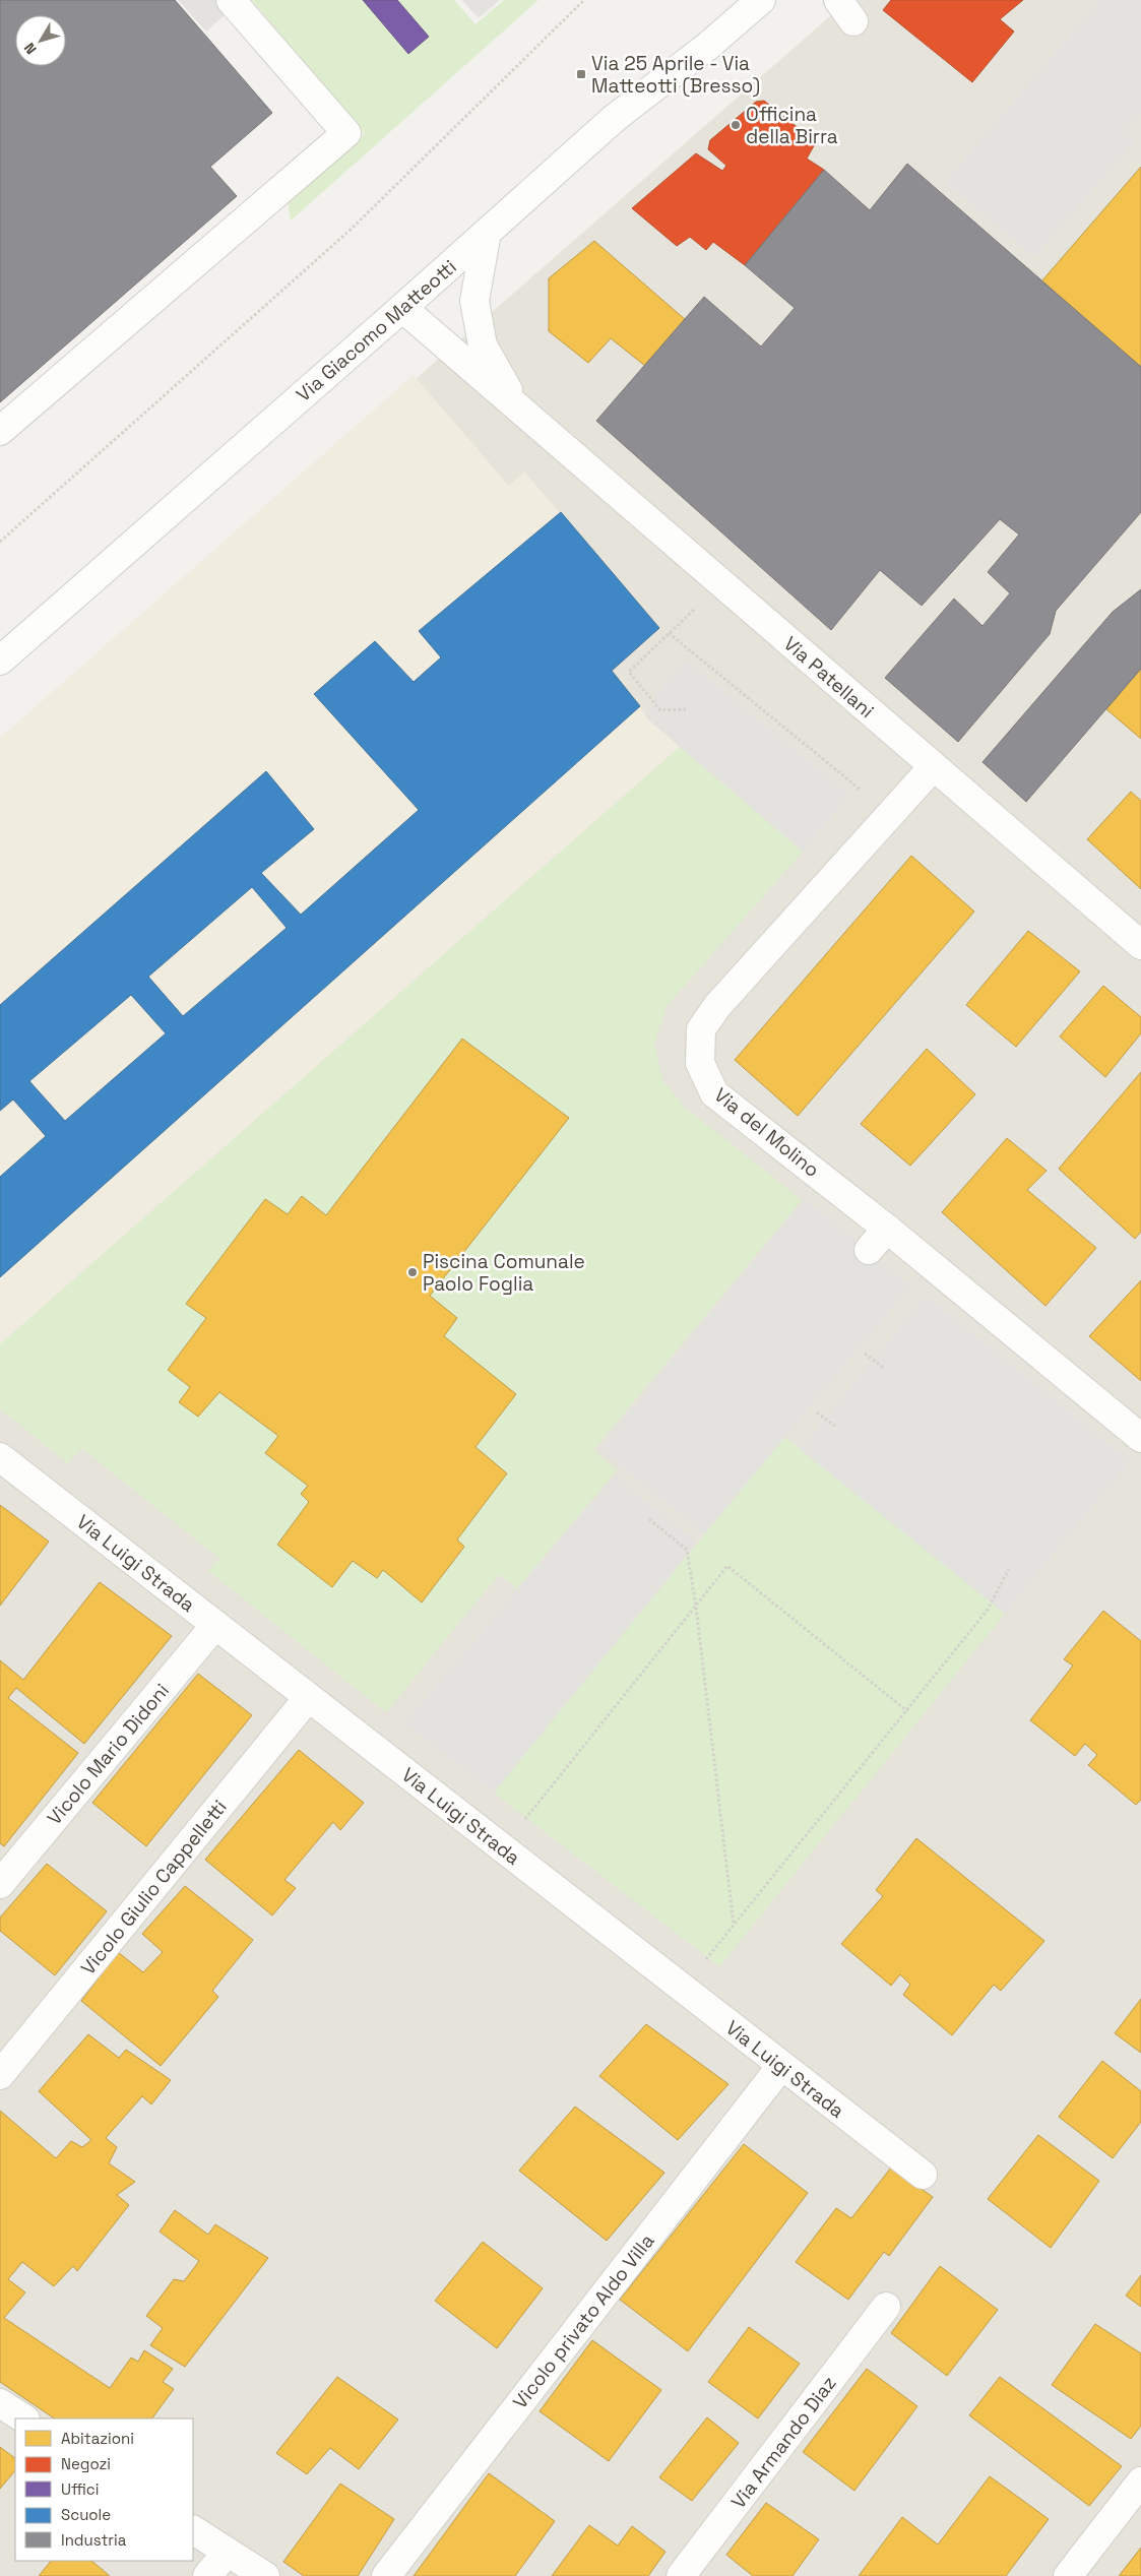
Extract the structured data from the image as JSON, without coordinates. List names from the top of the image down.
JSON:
{
  "streets": {
    "street": [
      "Via Giacomo Matteotti",
      "Via Patellani",
      "Via del Molino",
      "Via Luigi Strada",
      "Vicolo Mario Didoni",
      "Vicolo Giulio Cappelletti",
      "Vicolo privato Aldo Villa",
      "Via Armando Diaz"
    ]
  },
  "crossings": [
    ["Via Giacomo Matteotti", "Via Patellani"],
    ["Via Patellani", "Via del Molino"],
    ["Via Luigi Strada", "Vicolo Mario Didoni"],
    ["Via Luigi Strada", "Vicolo Giulio Cappelletti"],
    ["Via Luigi Strada", "Vicolo privato Aldo Villa"]
  ],
  "places": {
    "transit": ["Via 25 Aprile - Via Matteotti (Bresso)"],
    "other": ["Officina della Birra", "Piscina Comunale Paolo Foglia"]
  },
  "legend": [
    "Abitazioni",
    "Negozi",
    "Uffici",
    "Scuole",
    "Industria"
  ],
  "north": "bottom left"
}
